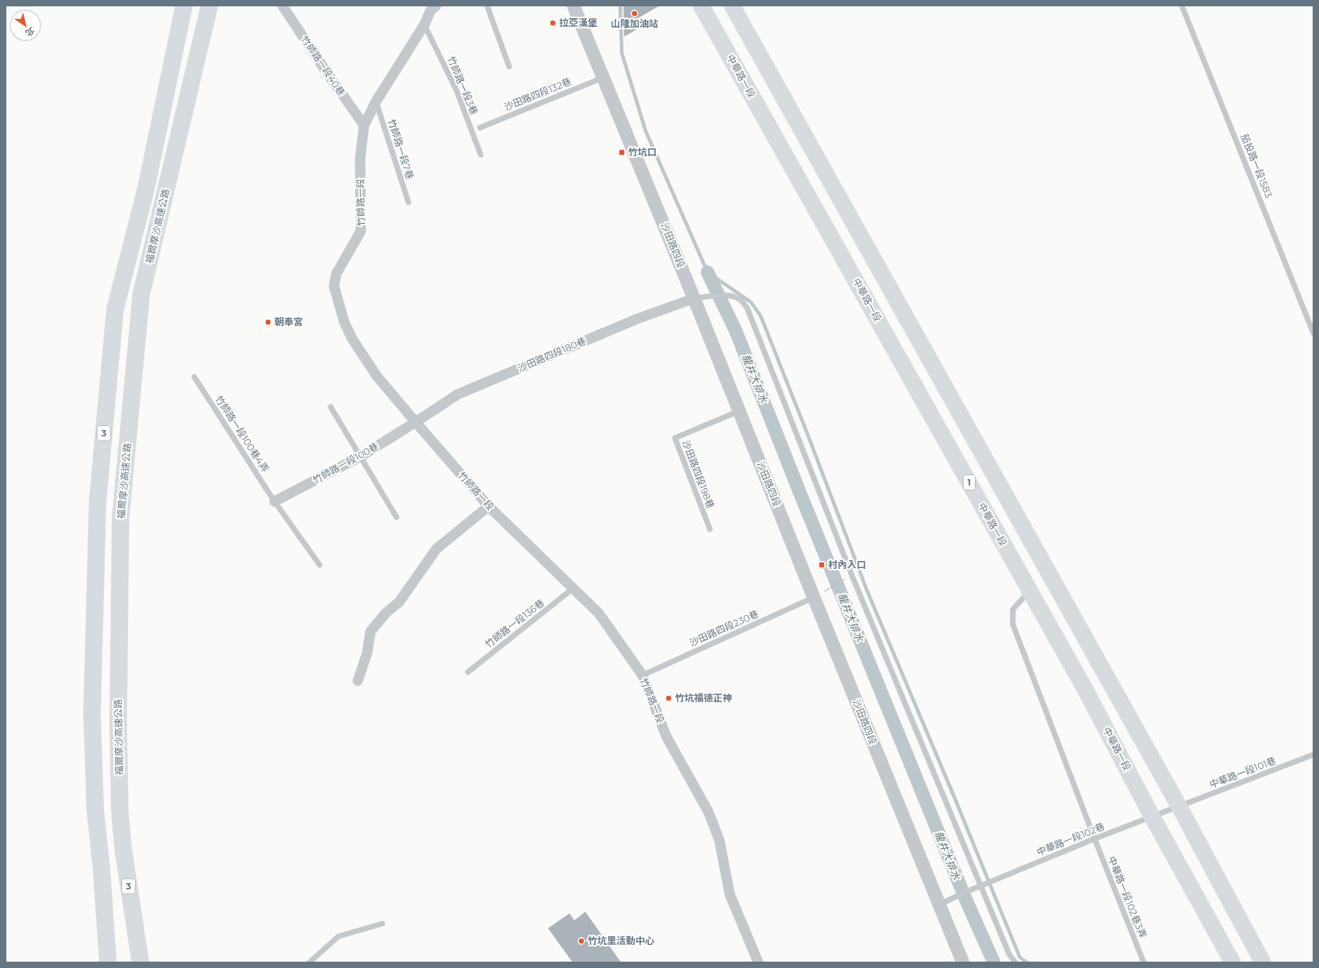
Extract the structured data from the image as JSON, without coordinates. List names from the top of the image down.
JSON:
{
  "streets": {
    "highway": ["福爾摩沙高速公路", "3"],
    "main road": ["中華路一段", "1"],
    "street": [
      "竹師路一段40巷",
      "竹師路一段",
      "沙田路四段",
      "沙田路四段180巷",
      "竹師路一段100巷"
    ],
    "lane": [
      "竹師路一段3巷",
      "沙田路四段132巷",
      "竹師路一段7巷",
      "茄投路一段1583",
      "竹師路一段100巷4弄",
      "沙田路四段198巷",
      "竹師路一段136巷",
      "沙田路四段230巷",
      "中華路一段101巷",
      "中華路一段102巷",
      "中華路一段102巷3弄"
    ]
  },
  "crossings": [
    ["竹師路一段40巷", "竹師路一段"],
    ["中華路一段", "中華路一段102巷"],
    ["中華路一段", "中華路一段102巷3弄"],
    ["竹師路一段3巷", "竹師路一段"],
    ["沙田路四段132巷", "沙田路四段"],
    ["竹師路一段7巷", "竹師路一段"],
    ["竹師路一段", "沙田路四段180巷"],
    ["竹師路一段", "竹師路一段100巷"],
    ["竹師路一段", "竹師路一段136巷"],
    ["竹師路一段", "沙田路四段230巷"],
    ["沙田路四段", "沙田路四段180巷"],
    ["沙田路四段", "沙田路四段198巷"],
    ["沙田路四段", "沙田路四段230巷"],
    ["沙田路四段", "中華路一段102巷"],
    ["沙田路四段180巷", "竹師路一段100巷"],
    ["竹師路一段100巷4弄", "竹師路一段100巷"],
    ["中華路一段101巷", "中華路一段102巷"],
    ["中華路一段102巷", "中華路一段102巷3弄"]
  ],
  "water": ["龍井大排水"],
  "places": {
    "other": [
      "山隆加油站",
      "拉亞漢堡",
      "朝奉宮",
      "竹坑福德正神",
      "竹坑里活動中心"
    ],
    "transit": ["竹坑口", "村內入口"]
  },
  "north": "bottom right"
}
